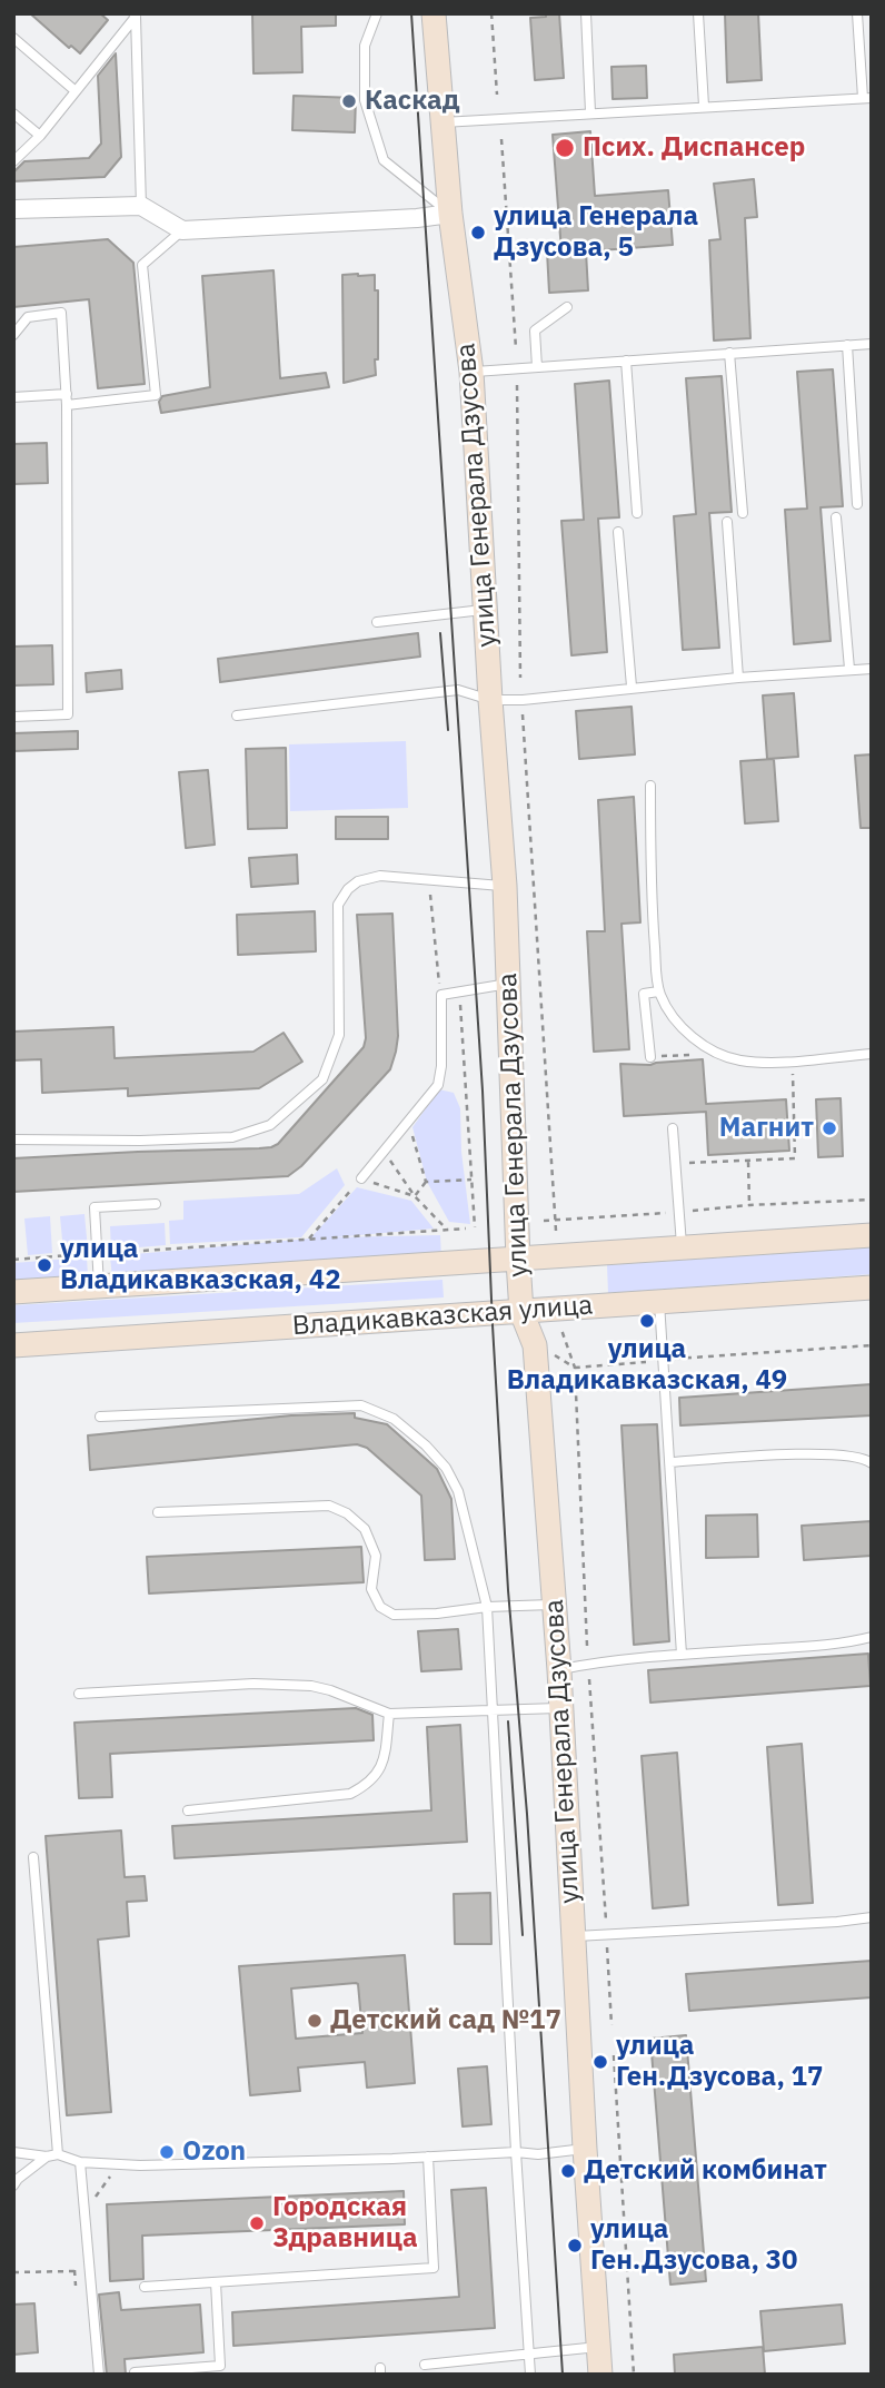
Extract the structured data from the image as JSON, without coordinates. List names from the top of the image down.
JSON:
{
  "streets": {
    "street": ["улица Генерала Дзусова", "Владикавказская улица"]
  },
  "crossings": [
    ["улица Генерала Дзусова", "Владикавказская улица"]
  ],
  "places": [
    "Каскад",
    "Псих. Диспансер",
    "улица Генерала Дзусова, 5",
    "Магнит",
    "улица Владикавказская, 42",
    "улица Владикавказская, 49",
    "Детский сад №17",
    "улица Ген.Дзусова, 17",
    "Ozon",
    "Детский комбинат",
    "Городская Здравница",
    "улица Ген.Дзусова, 30"
  ]
}
